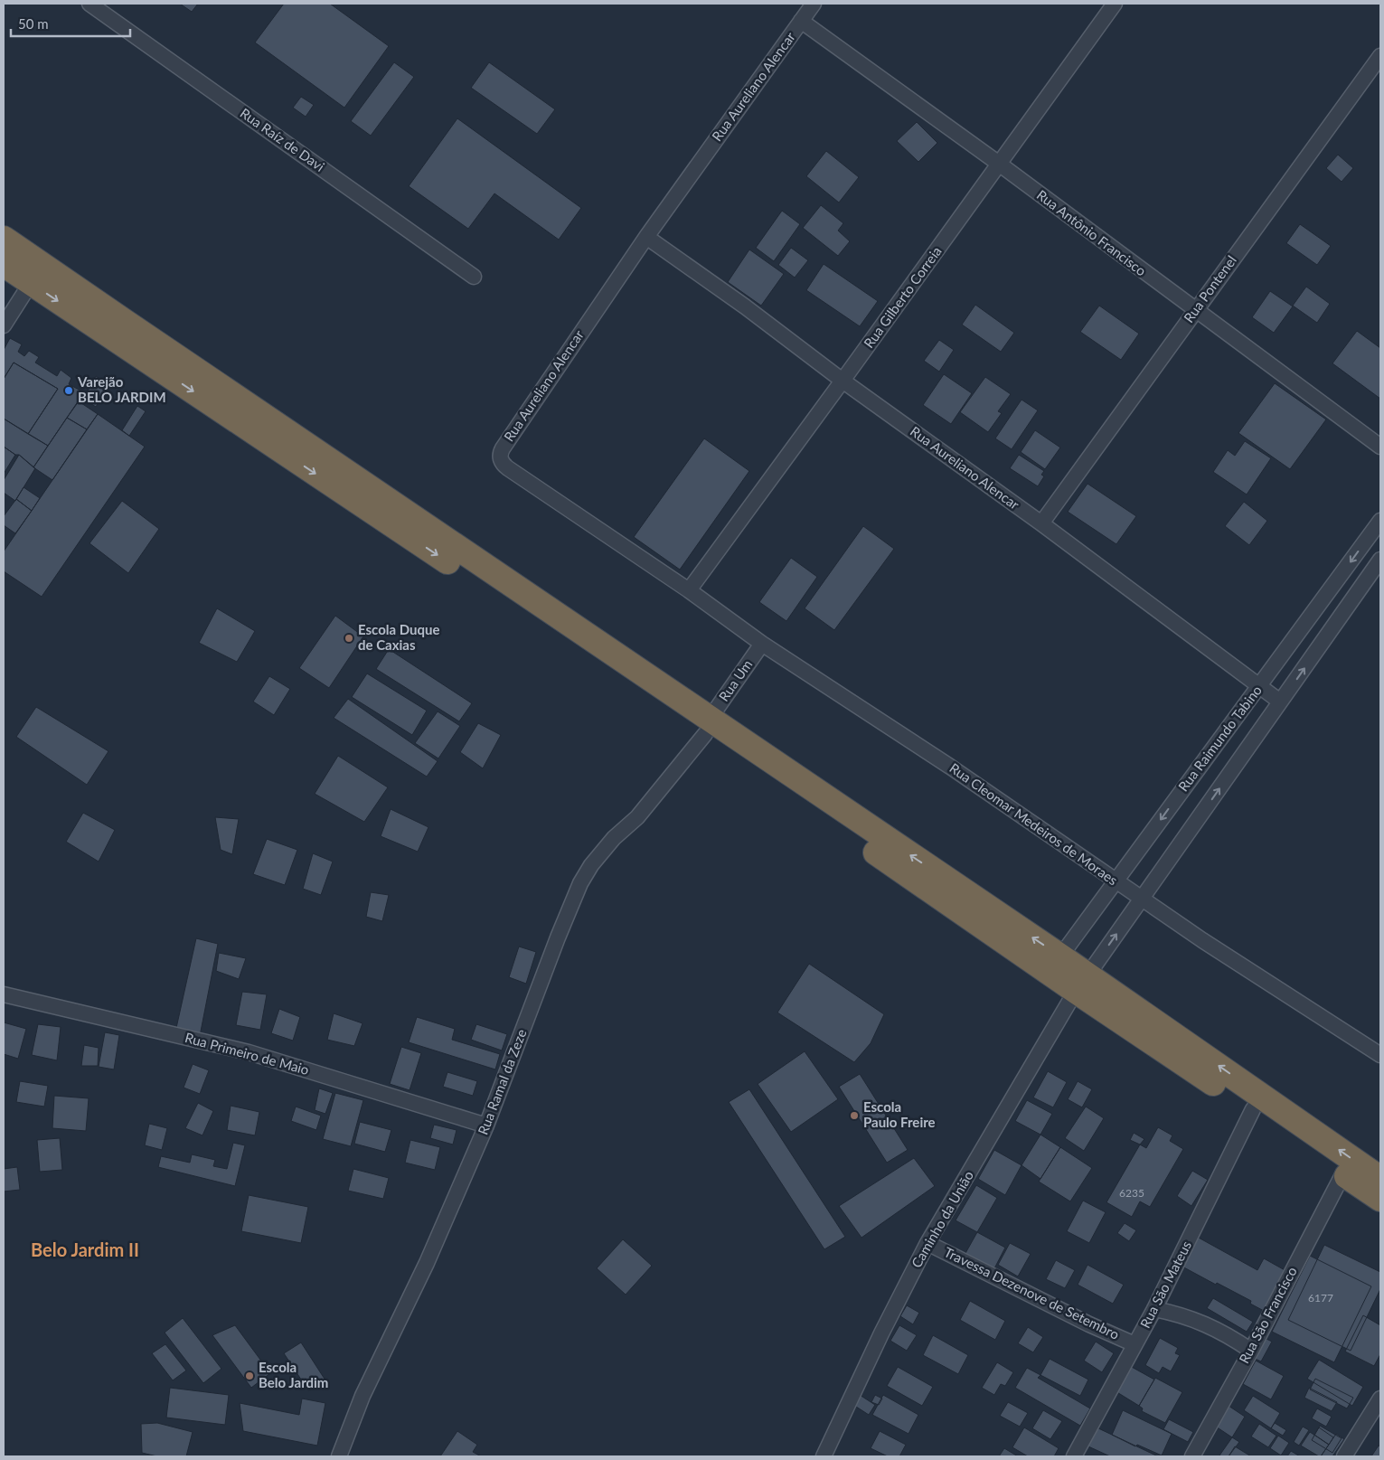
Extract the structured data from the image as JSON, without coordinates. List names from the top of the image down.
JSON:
{
  "streets": {
    "street": [
      "Rua Aureliano Alencar",
      "Rua Raíz de Davi",
      "Rua Antônio Francisco",
      "Rua Pontenel",
      "Rua Gilberto Correia",
      "Rua Um",
      "Rua Raimundo Tabino",
      "Rua Cleomar Medeiros de Moraes",
      "Rua Primeiro de Maio",
      "Rua Ramal da Zeze",
      "Caminho da União",
      "Rua São Mateus",
      "Travessa Dezenove de Setembro",
      "Rua São Francisco"
    ]
  },
  "crossings": [
    ["Rua Aureliano Alencar", "Rua Antônio Francisco"],
    ["Rua Aureliano Alencar", "Rua Pontenel"],
    ["Rua Aureliano Alencar", "Rua Gilberto Correia"],
    ["Rua Aureliano Alencar", "Rua Raimundo Tabino"],
    ["Rua Aureliano Alencar", "Rua Cleomar Medeiros de Moraes"],
    ["Rua Antônio Francisco", "Rua Pontenel"],
    ["Rua Antônio Francisco", "Rua Gilberto Correia"],
    ["Rua Gilberto Correia", "Rua Cleomar Medeiros de Moraes"],
    ["Rua Um", "Rua Cleomar Medeiros de Moraes"],
    ["Rua Um", "Rua Ramal da Zeze"],
    ["Rua Raimundo Tabino", "Rua Cleomar Medeiros de Moraes"],
    ["Rua Raimundo Tabino", "Caminho da União"],
    ["Rua Primeiro de Maio", "Rua Ramal da Zeze"],
    ["Caminho da União", "Travessa Dezenove de Setembro"],
    ["Rua São Mateus", "Travessa Dezenove de Setembro"]
  ],
  "districts": ["Belo Jardim II"],
  "places": [
    "Varejão BELO JARDIM",
    "Escola Duque de Caxias",
    "Escola Paulo Freire",
    "Escola Belo Jardim"
  ],
  "house_numbers": ["6235", "6177"],
  "scale_bar": "50 m"
}
